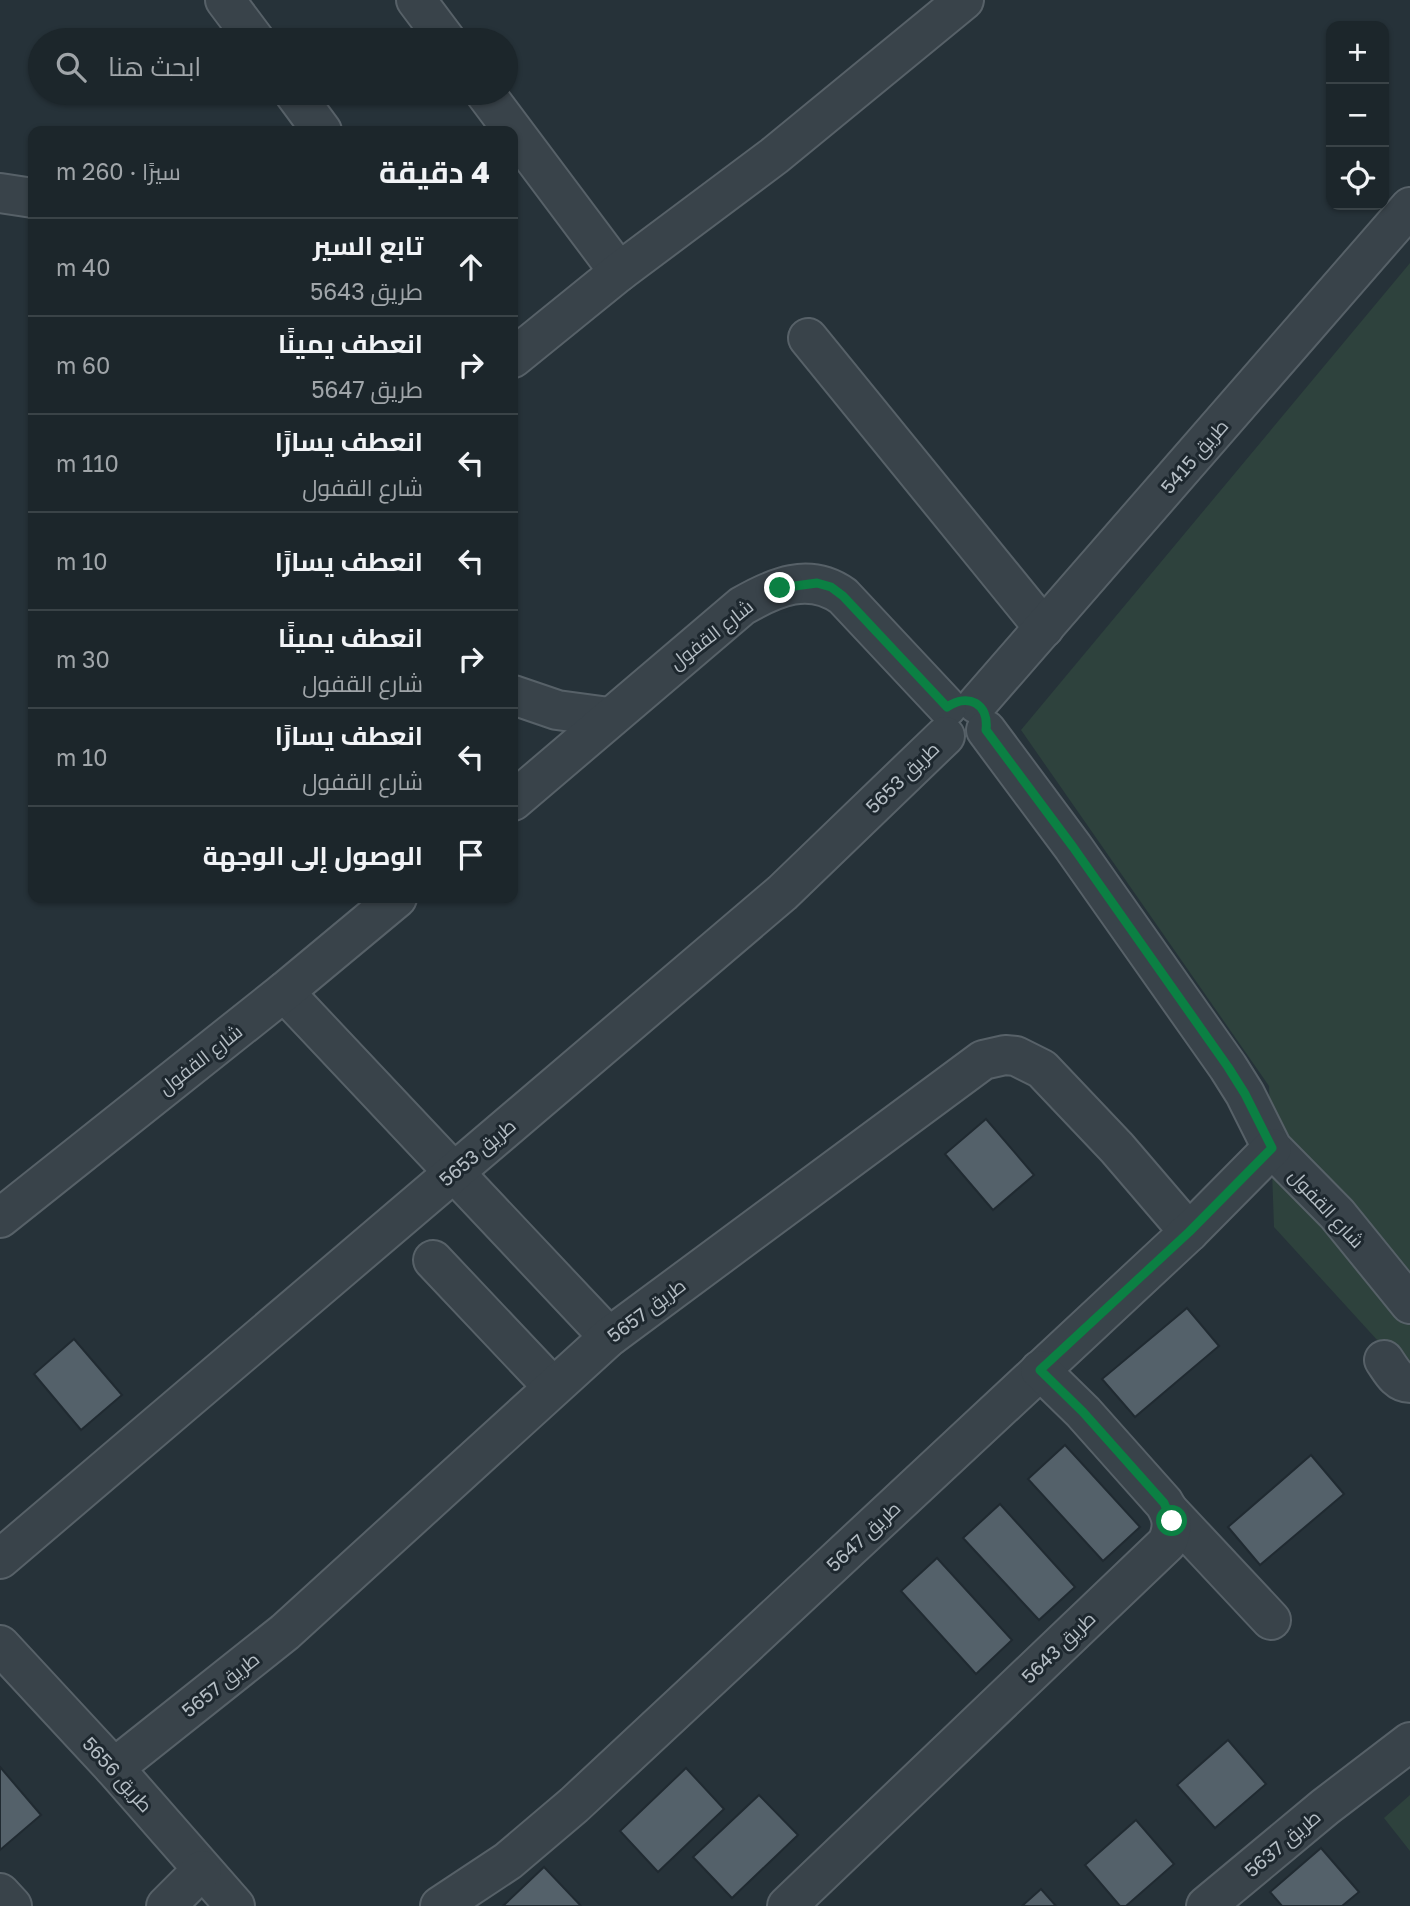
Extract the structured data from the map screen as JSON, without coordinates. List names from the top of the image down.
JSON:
{
  "streets": {
    "street": [
      "طريق 5415",
      "شارع القفول",
      "طريق 5653",
      "طريق 5657",
      "طريق 5647",
      "طريق 5643",
      "طريق 5656",
      "طريق 5637"
    ]
  },
  "crossings": [
    ["طريق 5415", "شارع القفول"],
    ["طريق 5415", "طريق 5653"],
    ["شارع القفول", "طريق 5653"],
    ["شارع القفول", "طريق 5647"],
    ["طريق 5657", "طريق 5647"],
    ["طريق 5657", "طريق 5656"]
  ],
  "page": {
    "map_buttons": ["+", "−"],
    "search": "ابحث هنا",
    "heading": ["4 دقيقة", "سيرًا · 260 m"],
    "list": [
      ["تابع السير", "طريق 5643", "40 m"],
      ["انعطف يمينًا", "طريق 5647", "60 m"],
      ["انعطف يسارًا", "شارع القفول", "110 m"],
      ["انعطف يسارًا", "10 m"],
      ["انعطف يمينًا", "شارع القفول", "30 m"],
      ["انعطف يسارًا", "شارع القفول", "10 m"],
      "الوصول إلى الوجهة"
    ]
  }
}
